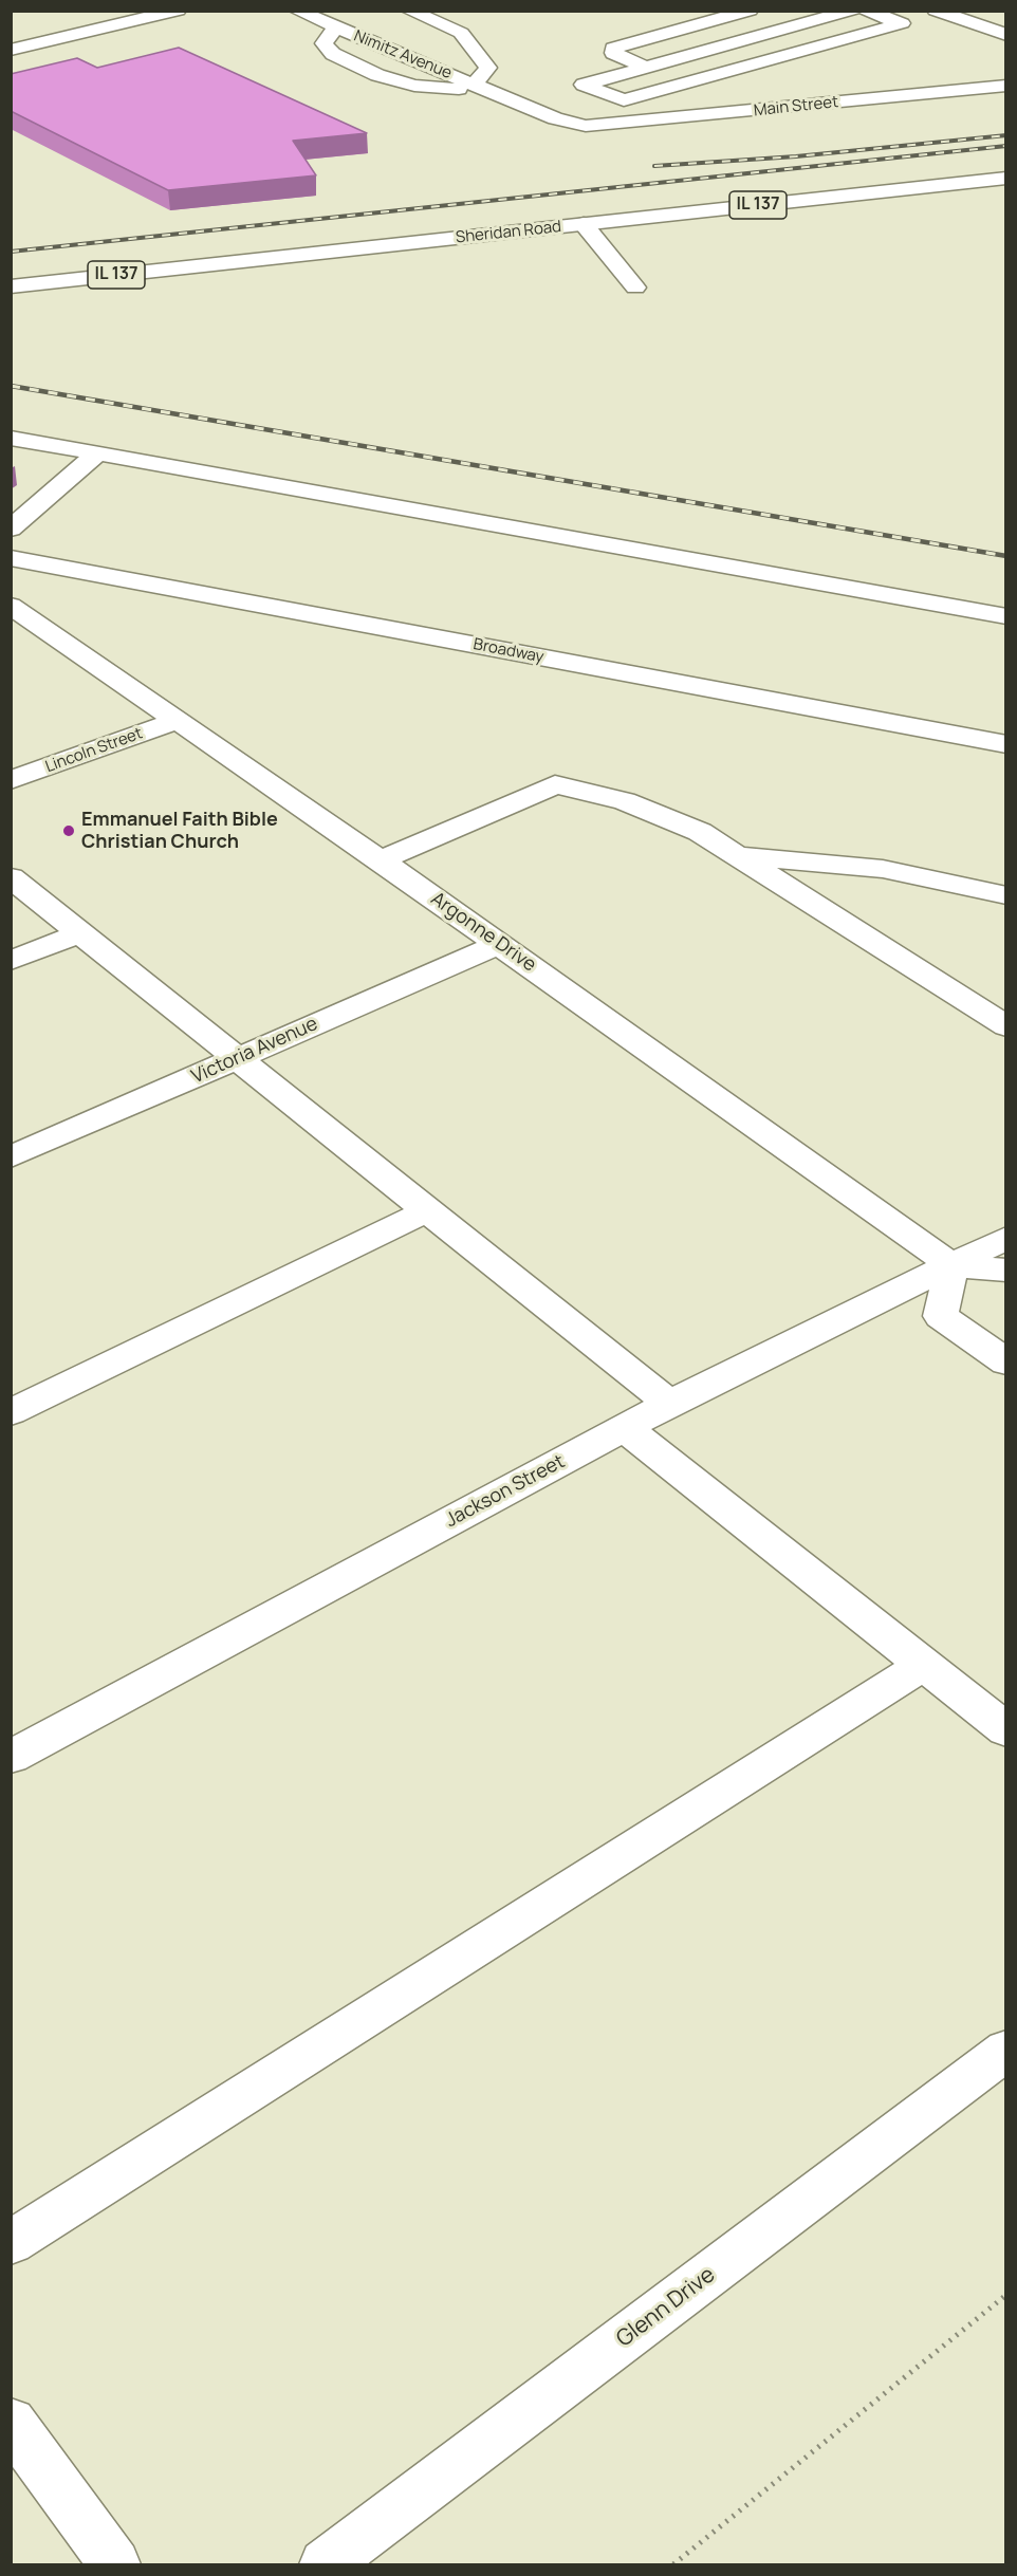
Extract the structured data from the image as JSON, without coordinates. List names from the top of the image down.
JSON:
{
  "streets": {
    "main road": [
      "Nimitz Avenue",
      "Main Street",
      "IL 137",
      "Sheridan Road",
      "Broadway",
      "Lincoln Street",
      "Argonne Drive",
      "Victoria Avenue",
      "Jackson Street",
      "Glenn Drive"
    ]
  },
  "crossings": [
    ["Nimitz Avenue", "Main Street"],
    ["Lincoln Street", "Argonne Drive"],
    ["Argonne Drive", "Victoria Avenue"],
    ["Argonne Drive", "Jackson Street"]
  ],
  "places": ["Emmanuel Faith Bible Christian Church"]
}
